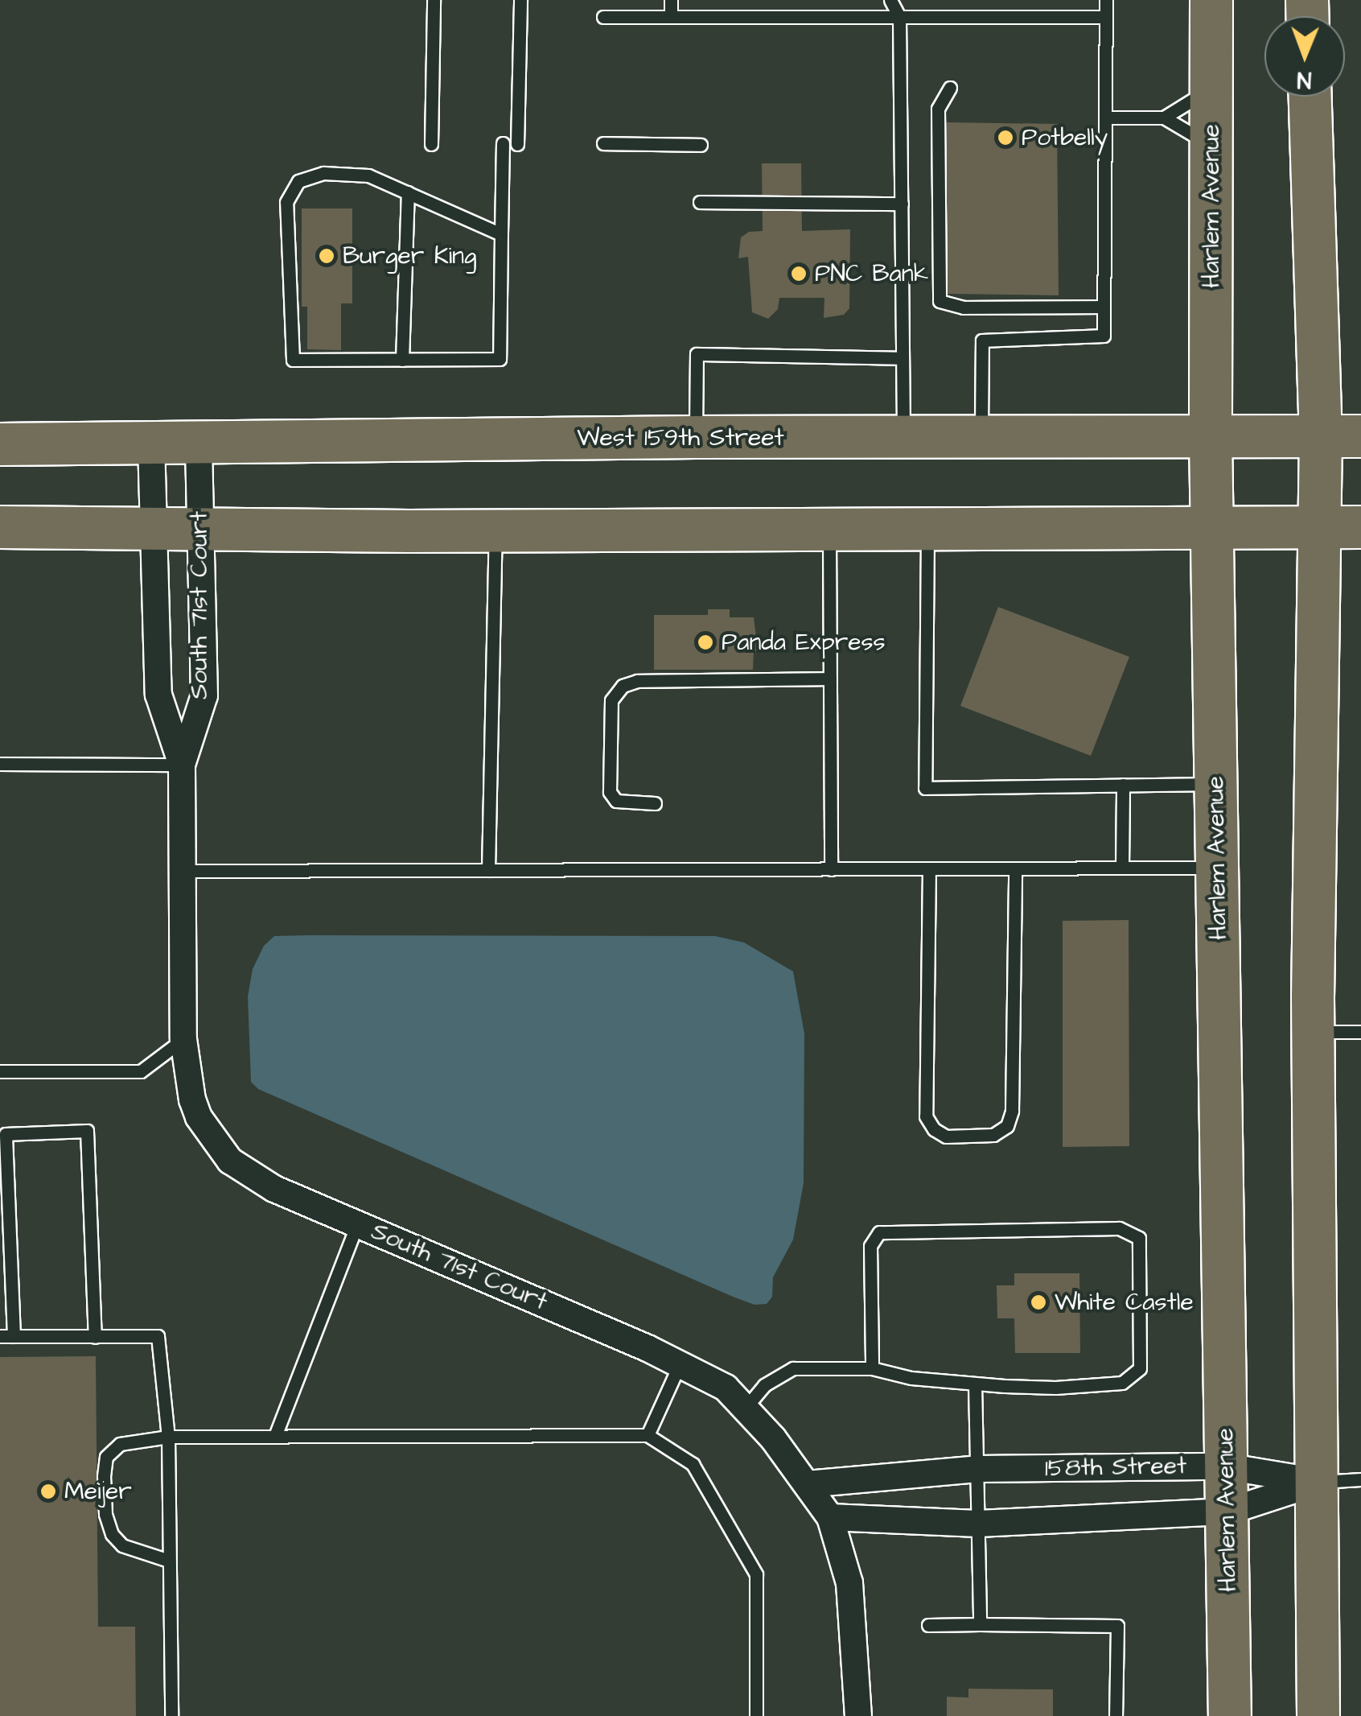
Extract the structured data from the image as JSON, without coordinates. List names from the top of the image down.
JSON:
{
  "streets": {
    "main road": ["Harlem Avenue", "West 159th Street"],
    "street": ["South 71st Court", "158th Street"]
  },
  "crossings": [
    ["Harlem Avenue", "West 159th Street"],
    ["Harlem Avenue", "158th Street"],
    ["West 159th Street", "South 71st Court"],
    ["South 71st Court", "158th Street"]
  ],
  "places": [
    "Potbelly",
    "Burger King",
    "PNC Bank",
    "Panda Express",
    "White Castle",
    "Meijer"
  ],
  "north": "bottom"
}
